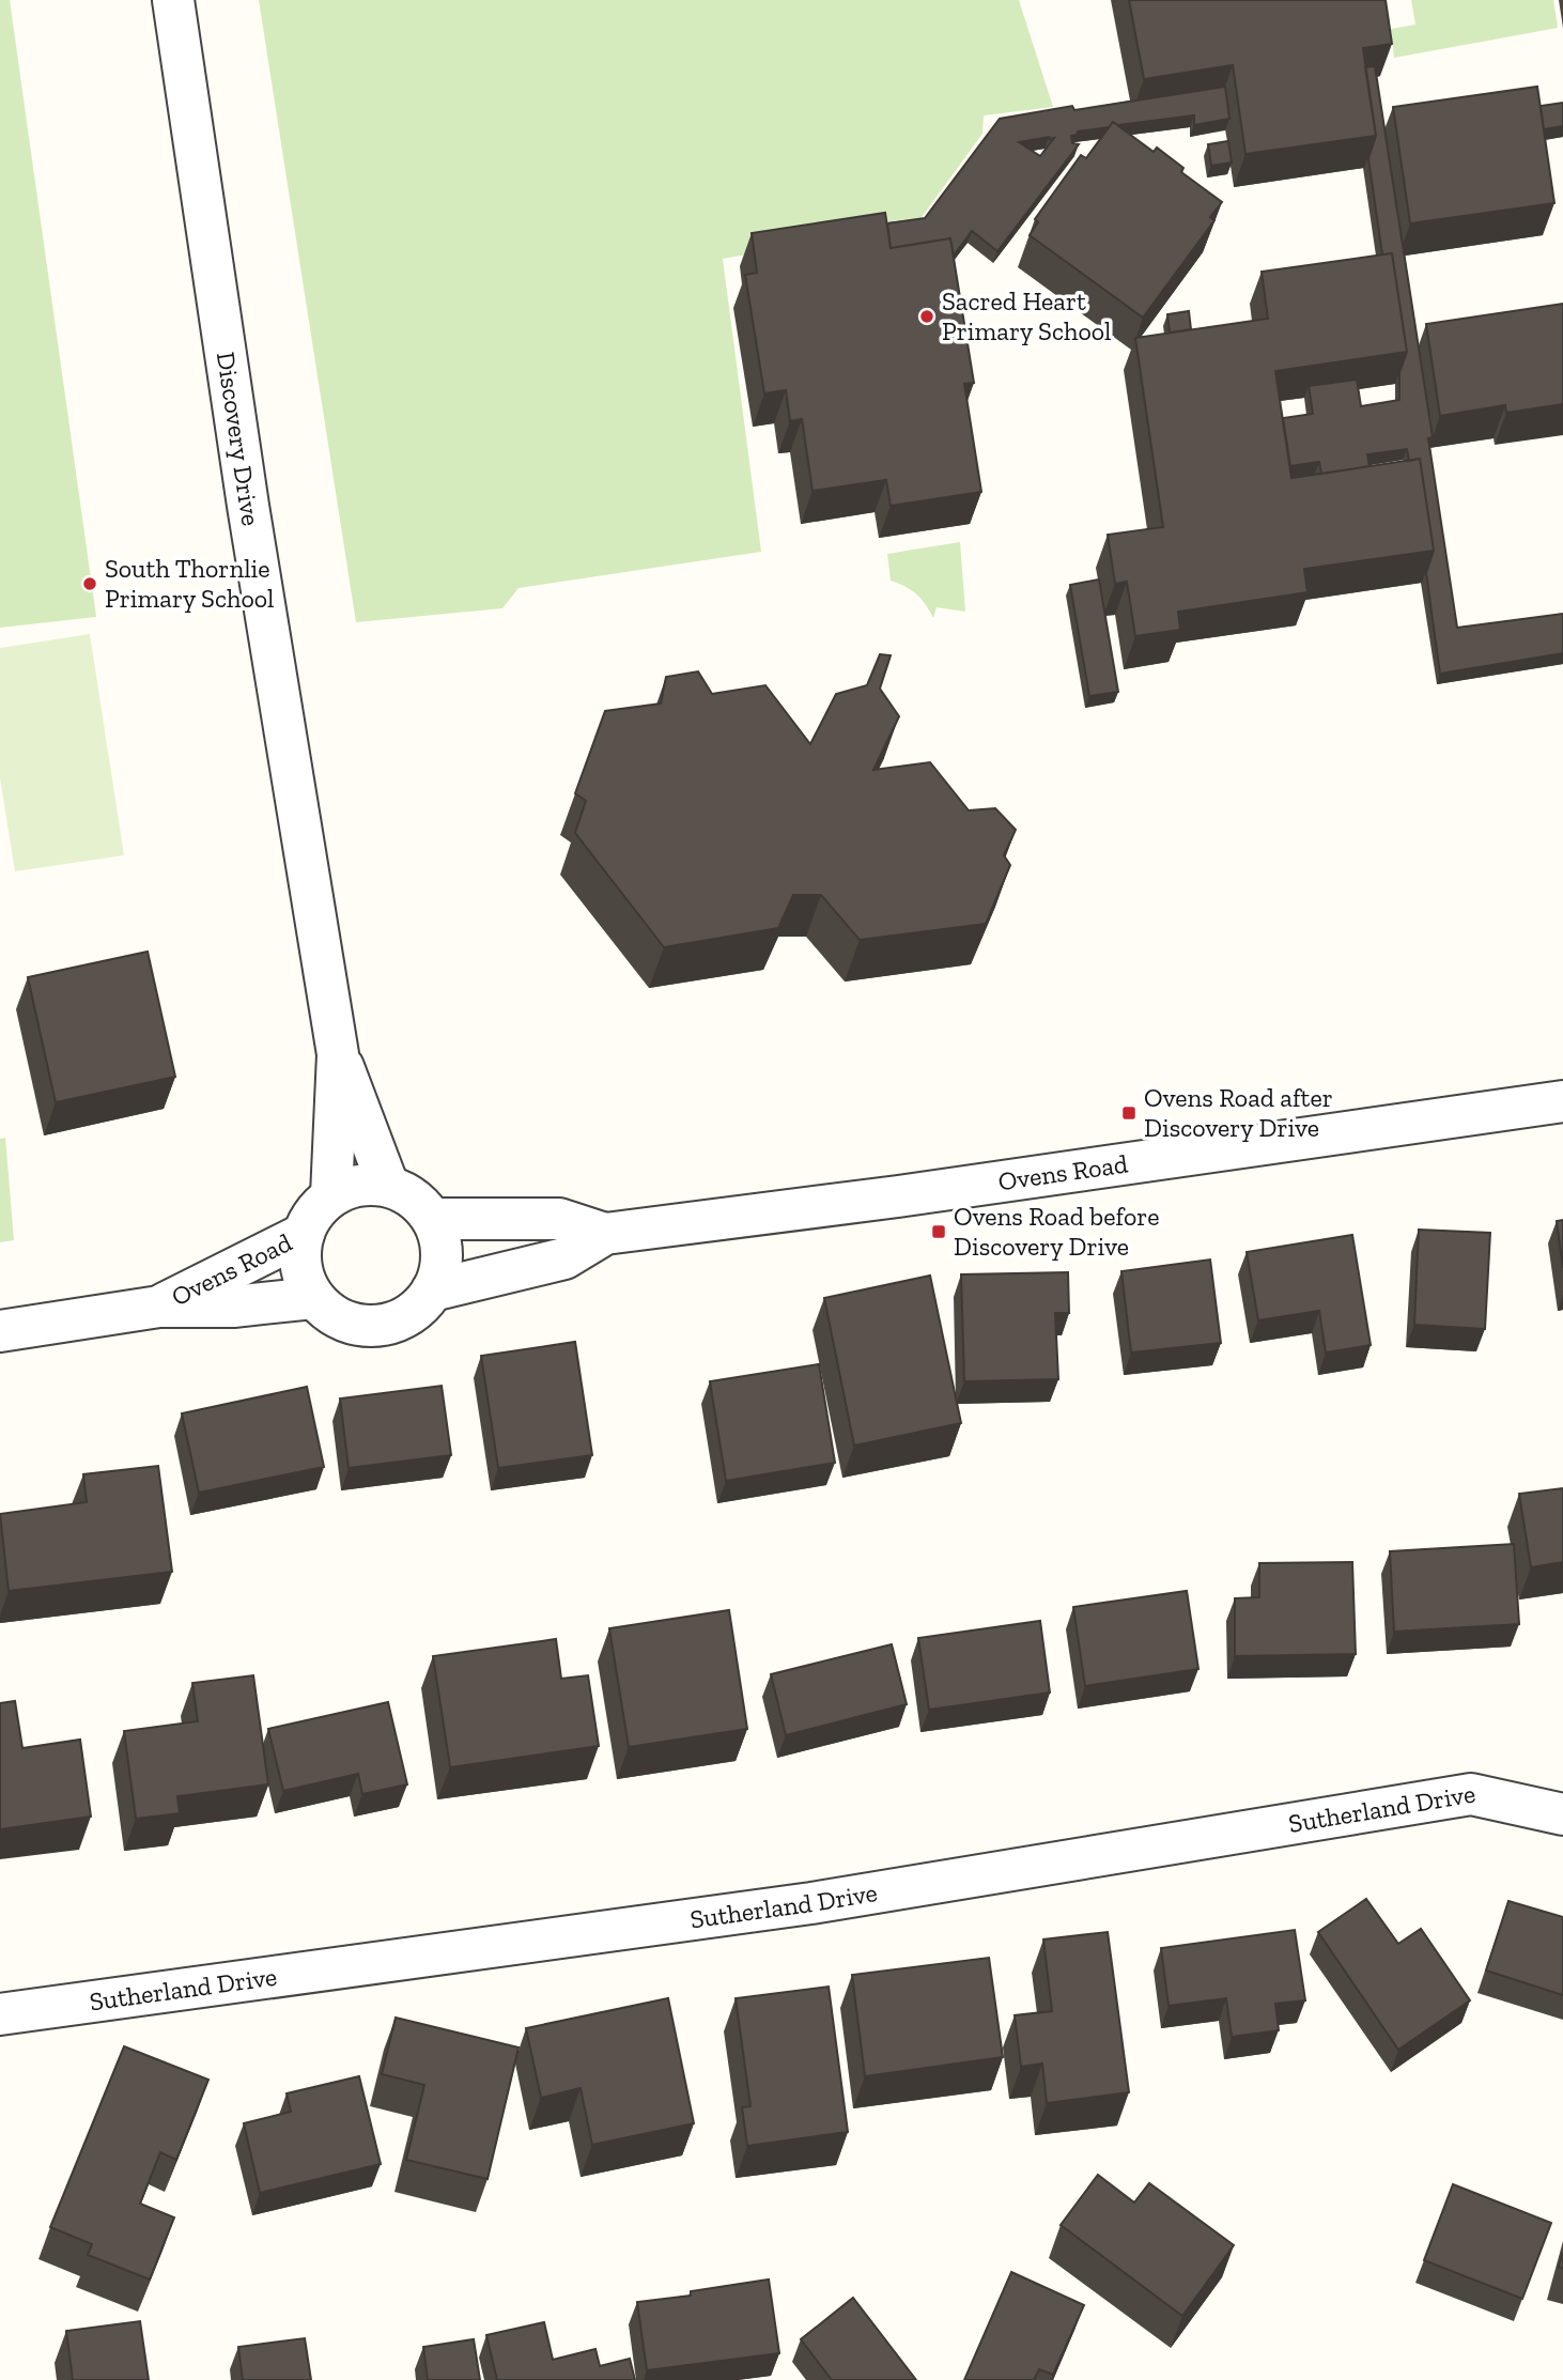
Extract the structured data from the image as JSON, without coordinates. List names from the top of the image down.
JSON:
{
  "streets": {
    "street": ["Discovery Drive", "Ovens Road", "Sutherland Drive"]
  },
  "crossings": [
    ["Discovery Drive", "Ovens Road"]
  ],
  "places": {
    "other": ["Sacred Heart Primary School", "South Thornlie Primary School"],
    "transit": ["Ovens Road after Discovery Drive", "Ovens Road before Discovery Drive"]
  }
}
